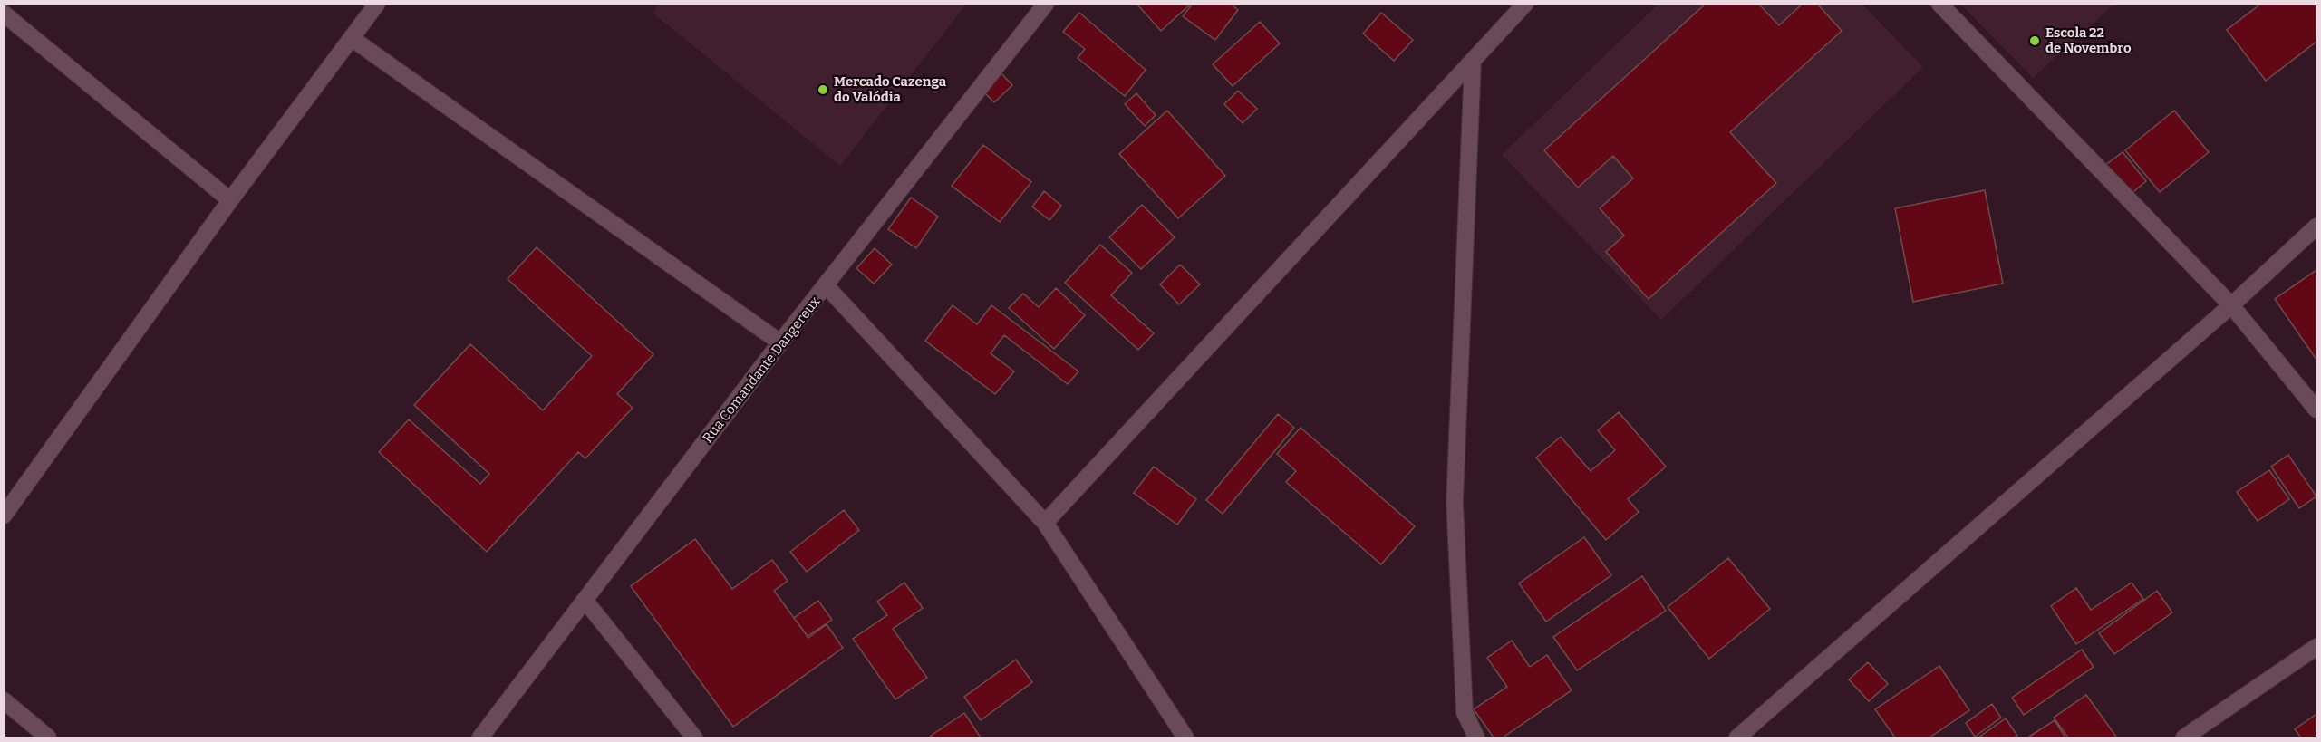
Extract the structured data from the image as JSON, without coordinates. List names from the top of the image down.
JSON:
{
  "streets": {
    "street": ["Rua Comandante Dangereux"]
  },
  "places": ["Escola 22 de Novembro", "Mercado Cazenga do Valódia"]
}
